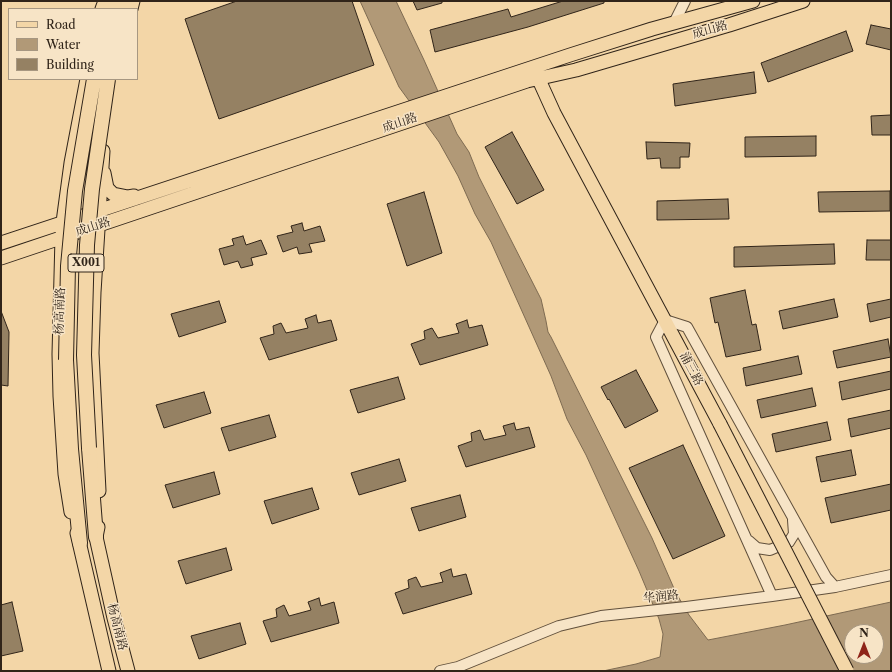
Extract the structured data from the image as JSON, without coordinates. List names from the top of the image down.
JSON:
{
  "streets": {
    "highway": ["X001", "杨高南路"],
    "main road": ["成山路", "浦三路"],
    "street": ["华润路"]
  },
  "crossings": [
    ["成山路", "杨高南路"],
    ["成山路", "浦三路"]
  ],
  "legend": ["Road", "Water", "Building"],
  "north": "top"
}
